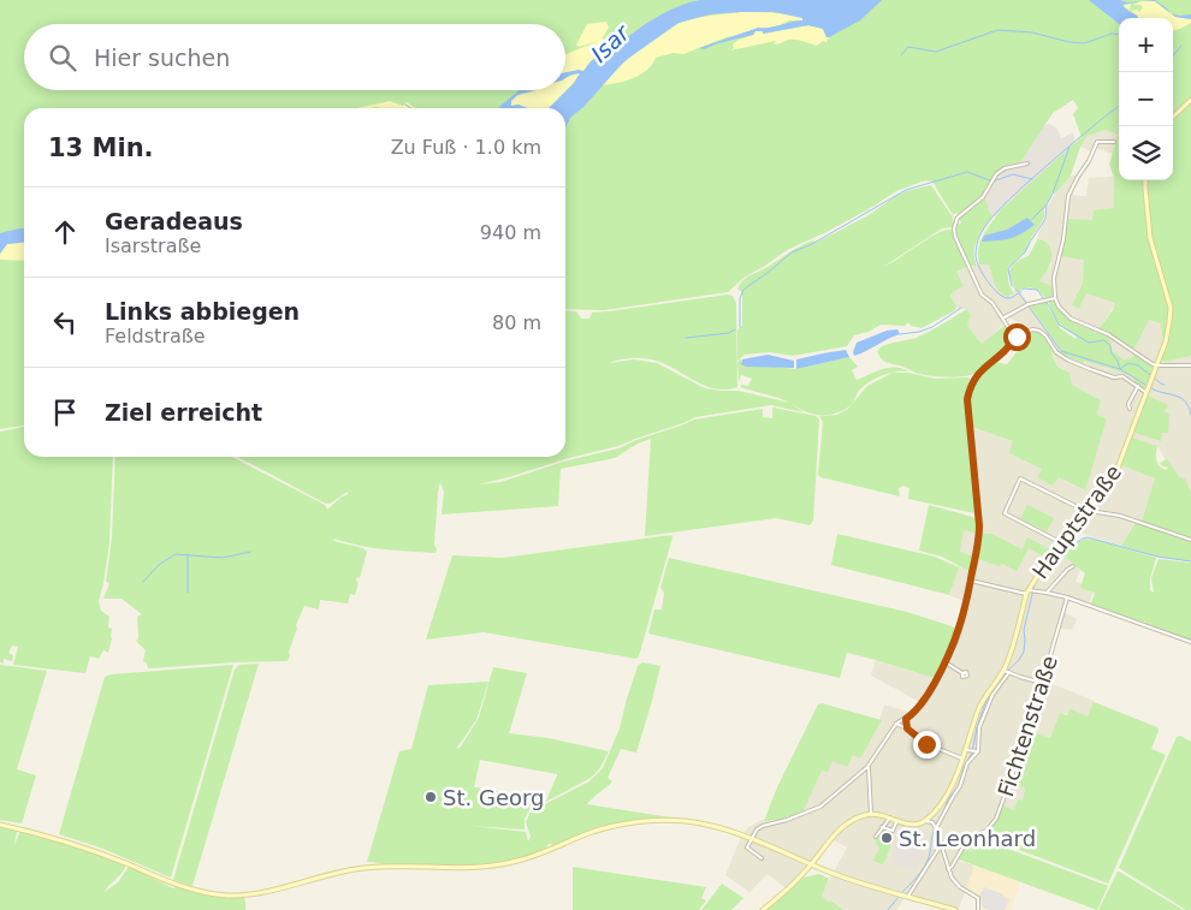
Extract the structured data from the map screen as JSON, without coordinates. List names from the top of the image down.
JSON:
{
  "streets": {
    "main road": ["Hauptstraße"],
    "street": ["Fichtenstraße"]
  },
  "water": ["Isar"],
  "places": ["St. Georg", "St. Leonhard"],
  "page": {
    "map_buttons": ["+", "−"],
    "search": "Hier suchen",
    "heading": ["13 Min.", "Zu Fuß · 1.0 km"],
    "list": [
      ["Geradeaus", "Isarstraße", "940 m"],
      ["Links abbiegen", "Feldstraße", "80 m"],
      "Ziel erreicht"
    ]
  }
}
